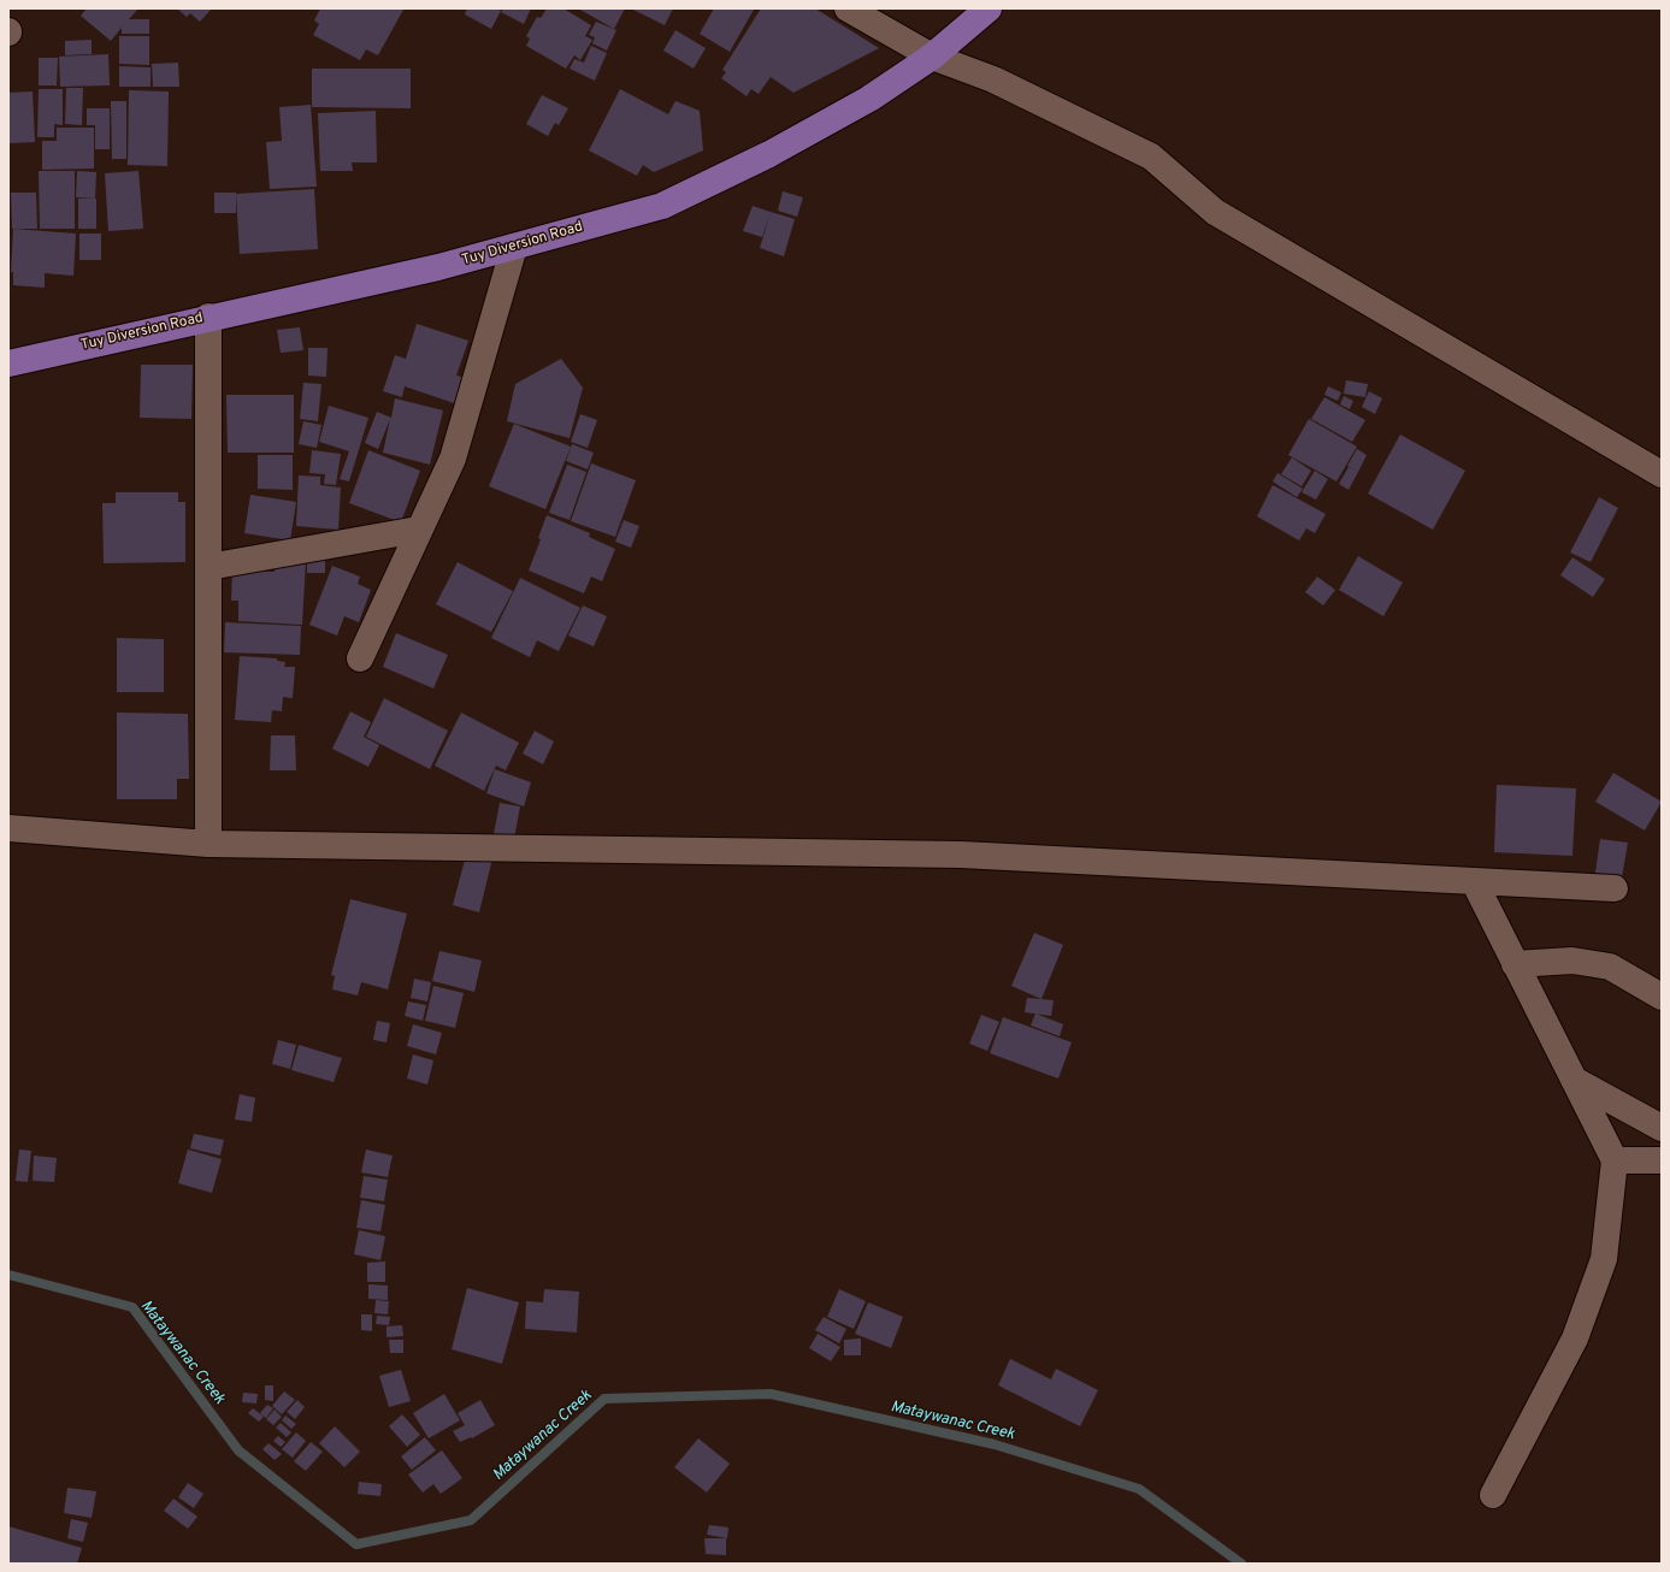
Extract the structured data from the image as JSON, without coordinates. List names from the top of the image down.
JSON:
{
  "streets": {
    "main road": ["Tuy Diversion Road"]
  },
  "water": ["Mataywanac Creek"]
}
